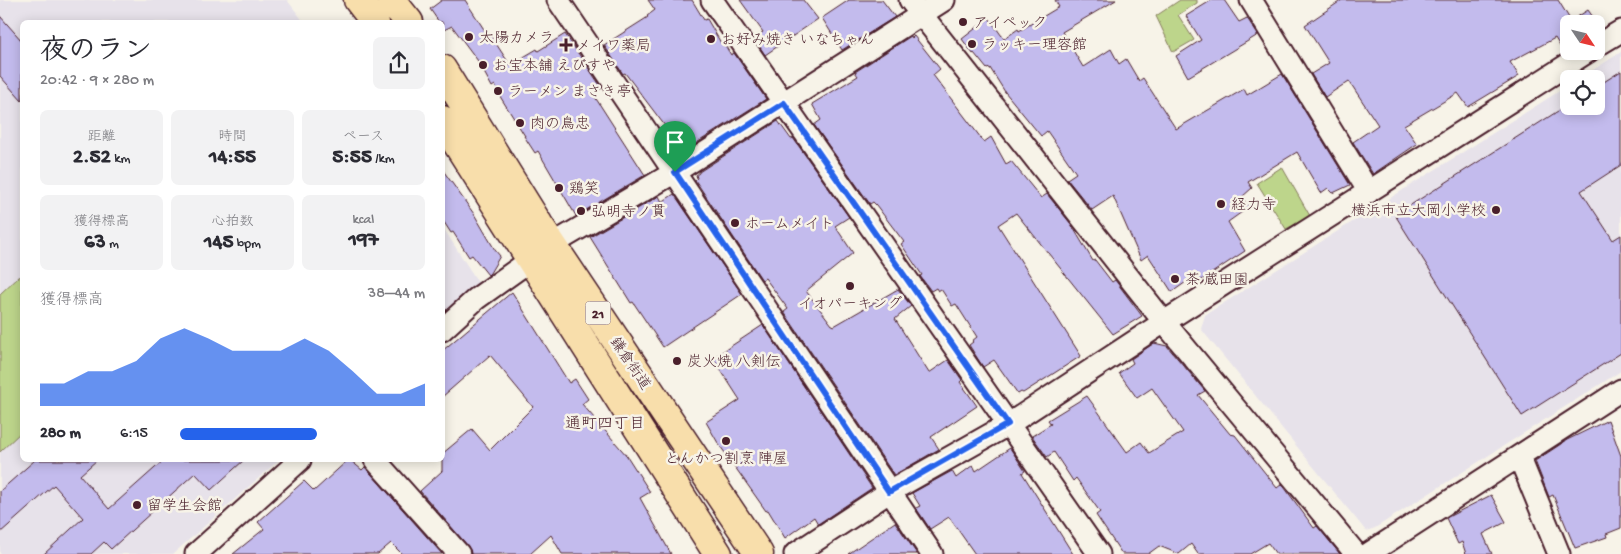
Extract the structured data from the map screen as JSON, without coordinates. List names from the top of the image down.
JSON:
{
  "streets": {
    "main road": ["21", "鎌倉街道"]
  },
  "districts": ["通町四丁目"],
  "places": {
    "other": [
      "アイペック",
      "太陽カメラ",
      "お好み焼き いなちゃん",
      "ラッキー理容館",
      "お宝本舗 えびすや",
      "ラーメン まさき亭",
      "肉の鳥忠",
      "鶏笑",
      "経力寺",
      "横浜市立大岡小学校",
      "弘明寺ノ貫",
      "ホームメイト",
      "茶 蔵田園",
      "イオパーキング",
      "炭火焼 八剣伝",
      "とんかつ割烹 陣屋",
      "留学生会館"
    ],
    "health": ["メイワ薬局"]
  },
  "north": "bottom right",
  "page": {
    "heading": ["夜のラン", "20:42 · 9 × 280 m"],
    "stats": [
      ["距離", "2.52 km"],
      ["時間", "14:55"],
      ["ペース", "5:55 /km"],
      ["獲得標高", "63 m"],
      ["心拍数", "145 bpm"],
      ["kcal", "197"]
    ],
    "chart": ["獲得標高", "38–44 m"],
    "list": [
      {
        "name": "280 m",
        "note": "6:15"
      }
    ]
  }
}
